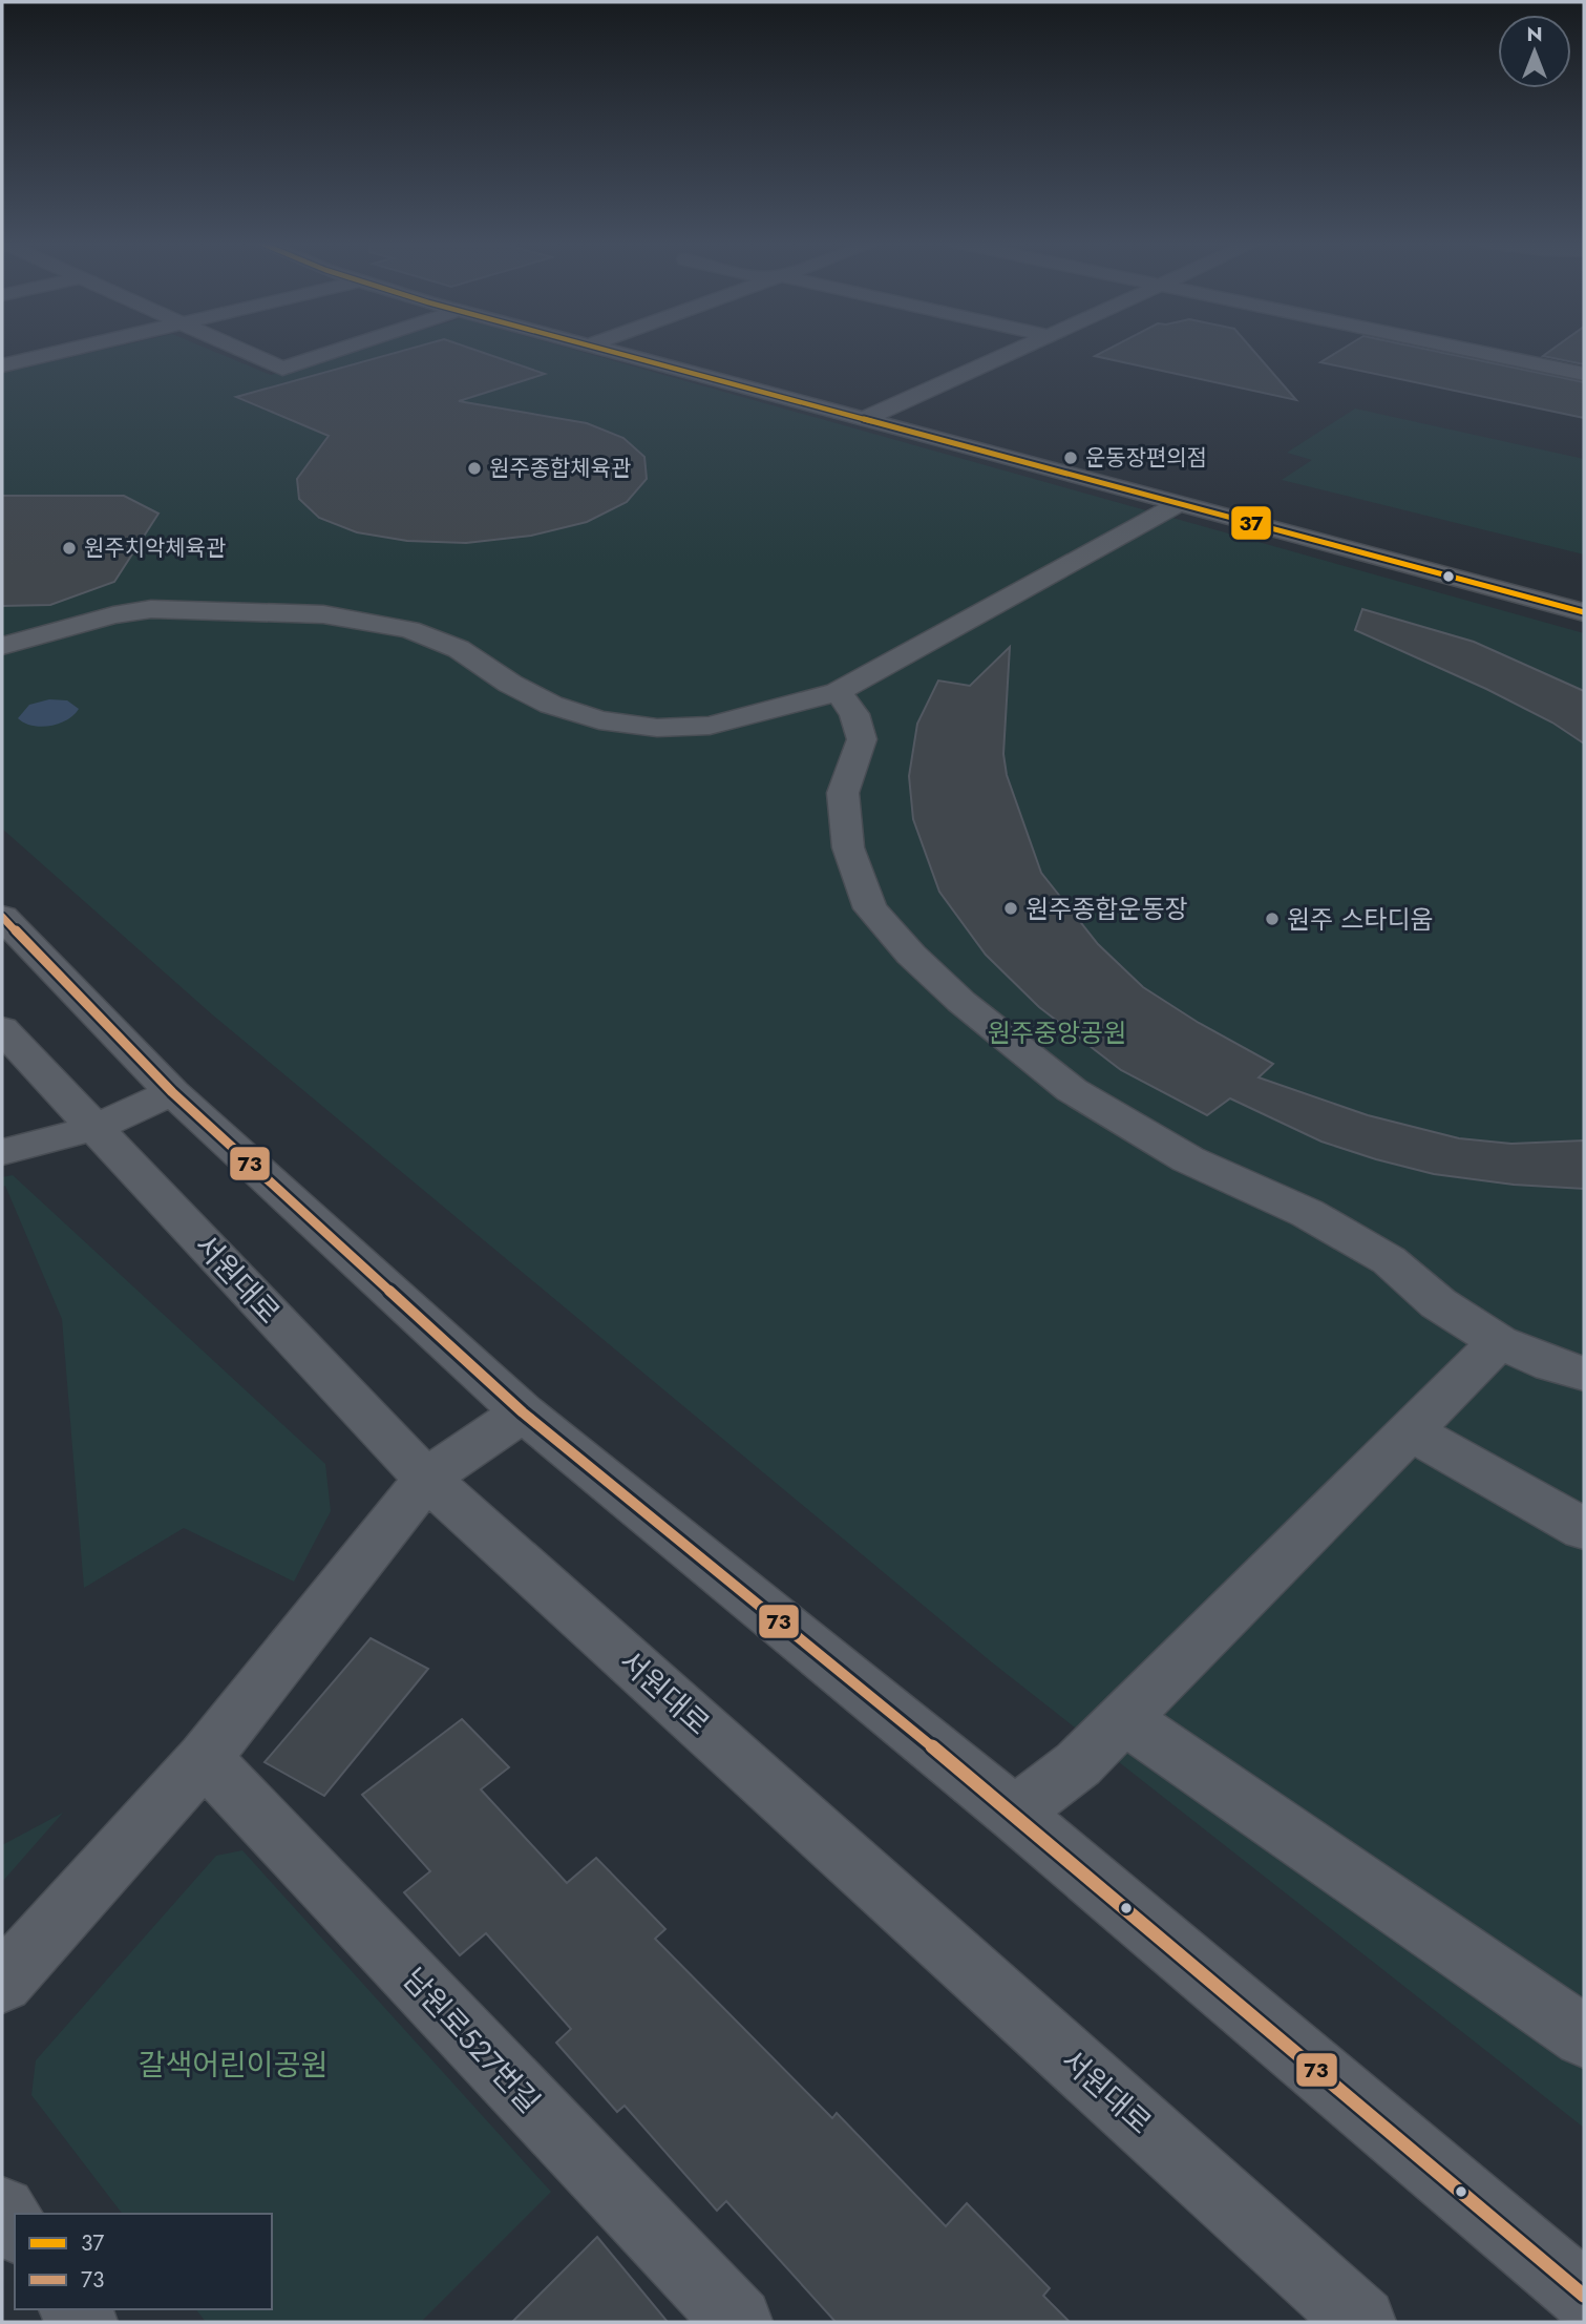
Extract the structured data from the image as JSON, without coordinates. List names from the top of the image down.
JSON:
{
  "streets": {
    "street": ["서원대로", "남원로527번길"]
  },
  "parks": ["원주중앙공원", "갈색어린이공원"],
  "places": [
    "운동장편의점",
    "원주종합체육관",
    "원주치악체육관",
    "원주종합운동장",
    "원주 스타디움"
  ],
  "lines": ["transit line 37", "transit line 73"],
  "legend": ["37", "73"],
  "north": "top"
}
